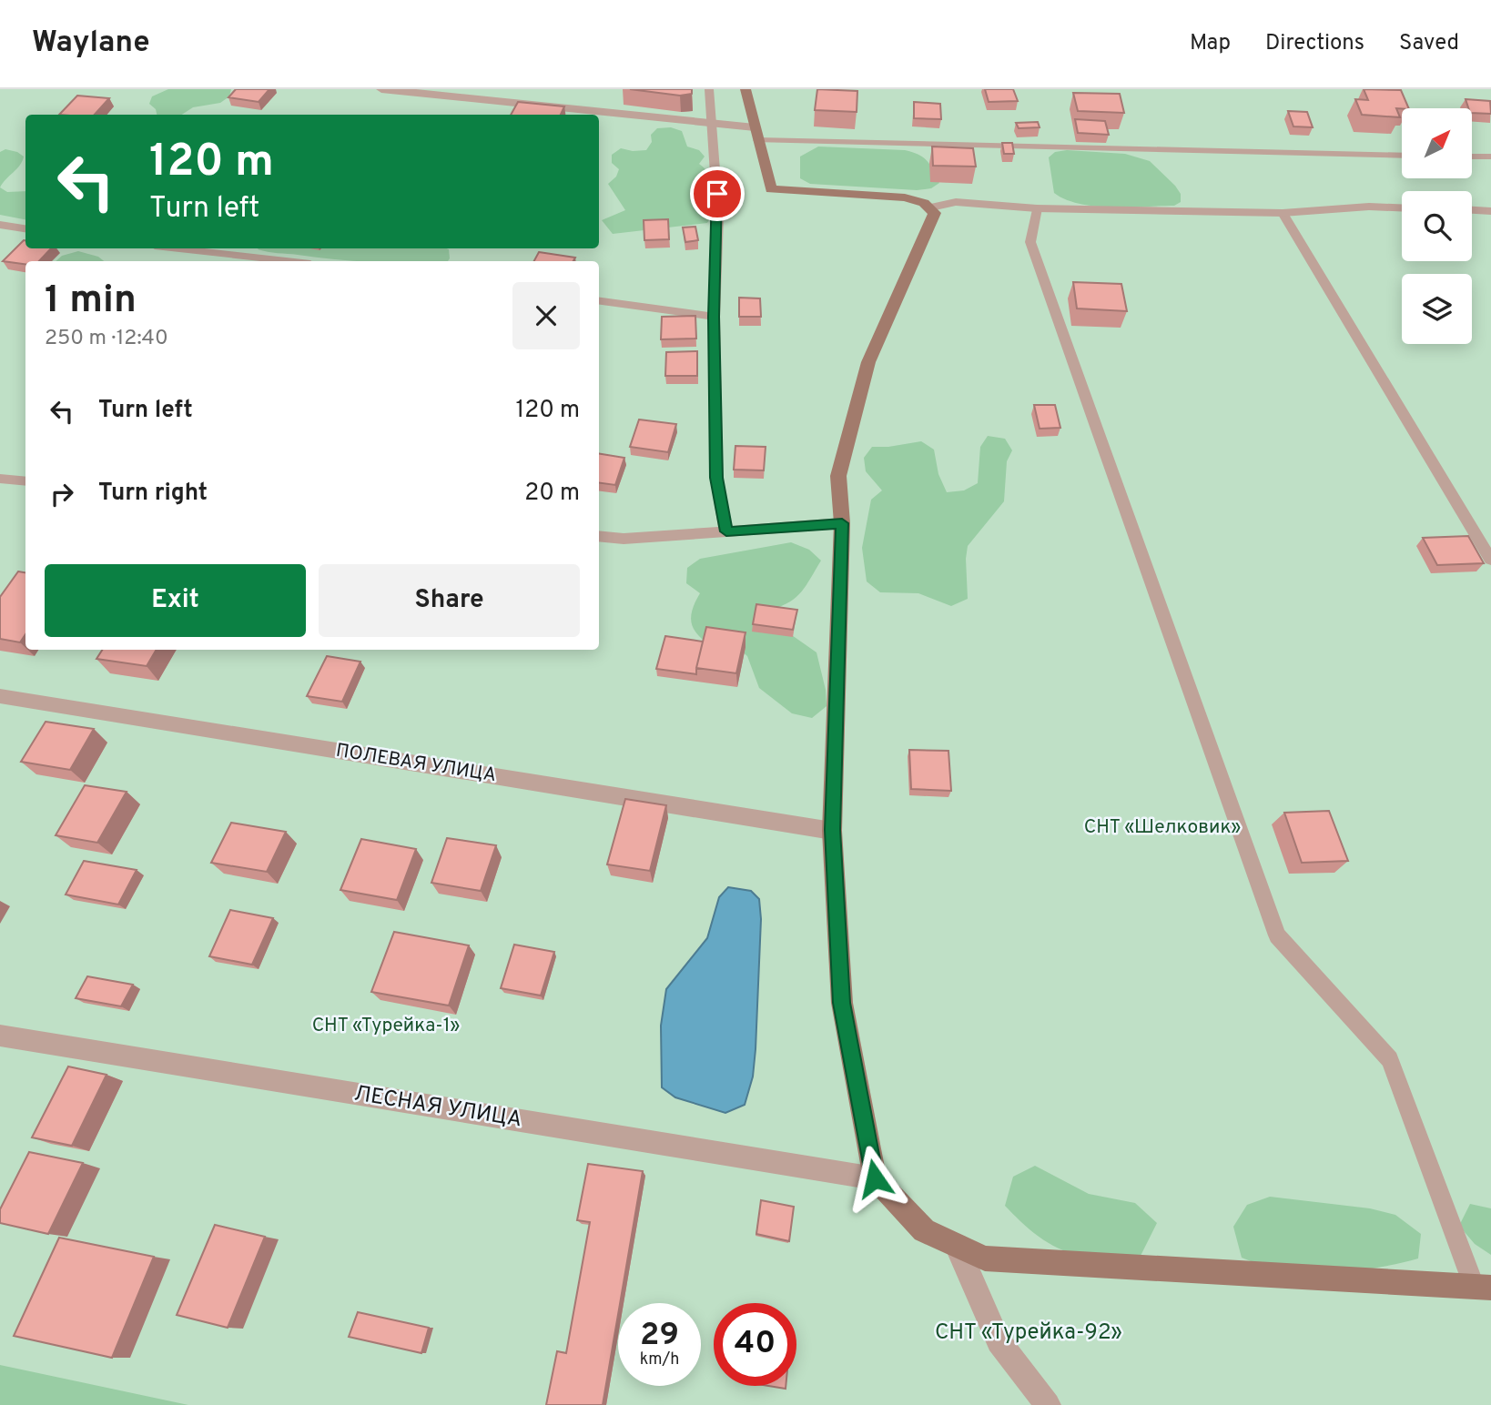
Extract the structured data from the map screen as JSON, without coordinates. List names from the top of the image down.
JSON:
{
  "streets": {
    "street": ["ПОЛЕВАЯ УЛИЦА", "ЛЕСНАЯ УЛИЦА"]
  },
  "parks": ["СНТ «Шелковик»", "СНТ «Турейка-1»", "СНТ «Турейка-92»"],
  "north": "top right",
  "page": {
    "header": "Waylane",
    "nav": ["Map", "Directions", "Saved"],
    "turn": ["120 m", "Turn left"],
    "heading": ["1 min", "250 m · 12:40"],
    "list": [
      {
        "name": "Turn left",
        "value": "120 m"
      },
      {
        "name": "Turn right",
        "value": "20 m"
      }
    ],
    "buttons": ["Exit", "Share"],
    "speed": "29 km/h",
    "limit": "40"
  }
}
